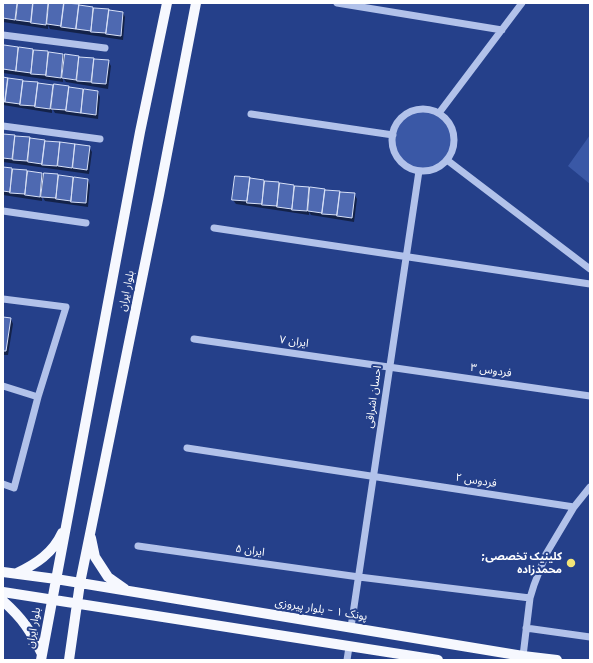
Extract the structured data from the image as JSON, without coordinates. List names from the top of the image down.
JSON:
{
  "streets": {
    "main road": ["بلوار ایران", "پونک ۱ - بلوار پیروزی"],
    "street": [
      "ایران ۷",
      "فردوس ۳",
      "احسان اشراقی",
      "فردوس ۲",
      "ایران ۵"
    ]
  },
  "crossings": [
    ["بلوار ایران", "پونک ۱ - بلوار پیروزی"],
    ["ایران ۷", "فردوس ۳"],
    ["ایران ۷", "احسان اشراقی"],
    ["فردوس ۳", "احسان اشراقی"],
    ["احسان اشراقی", "فردوس ۲"],
    ["احسان اشراقی", "ایران ۵"],
    ["احسان اشراقی", "پونک ۱ - بلوار پیروزی"]
  ],
  "places": [";کلینیک تخصصی محمدزاده"]
}
